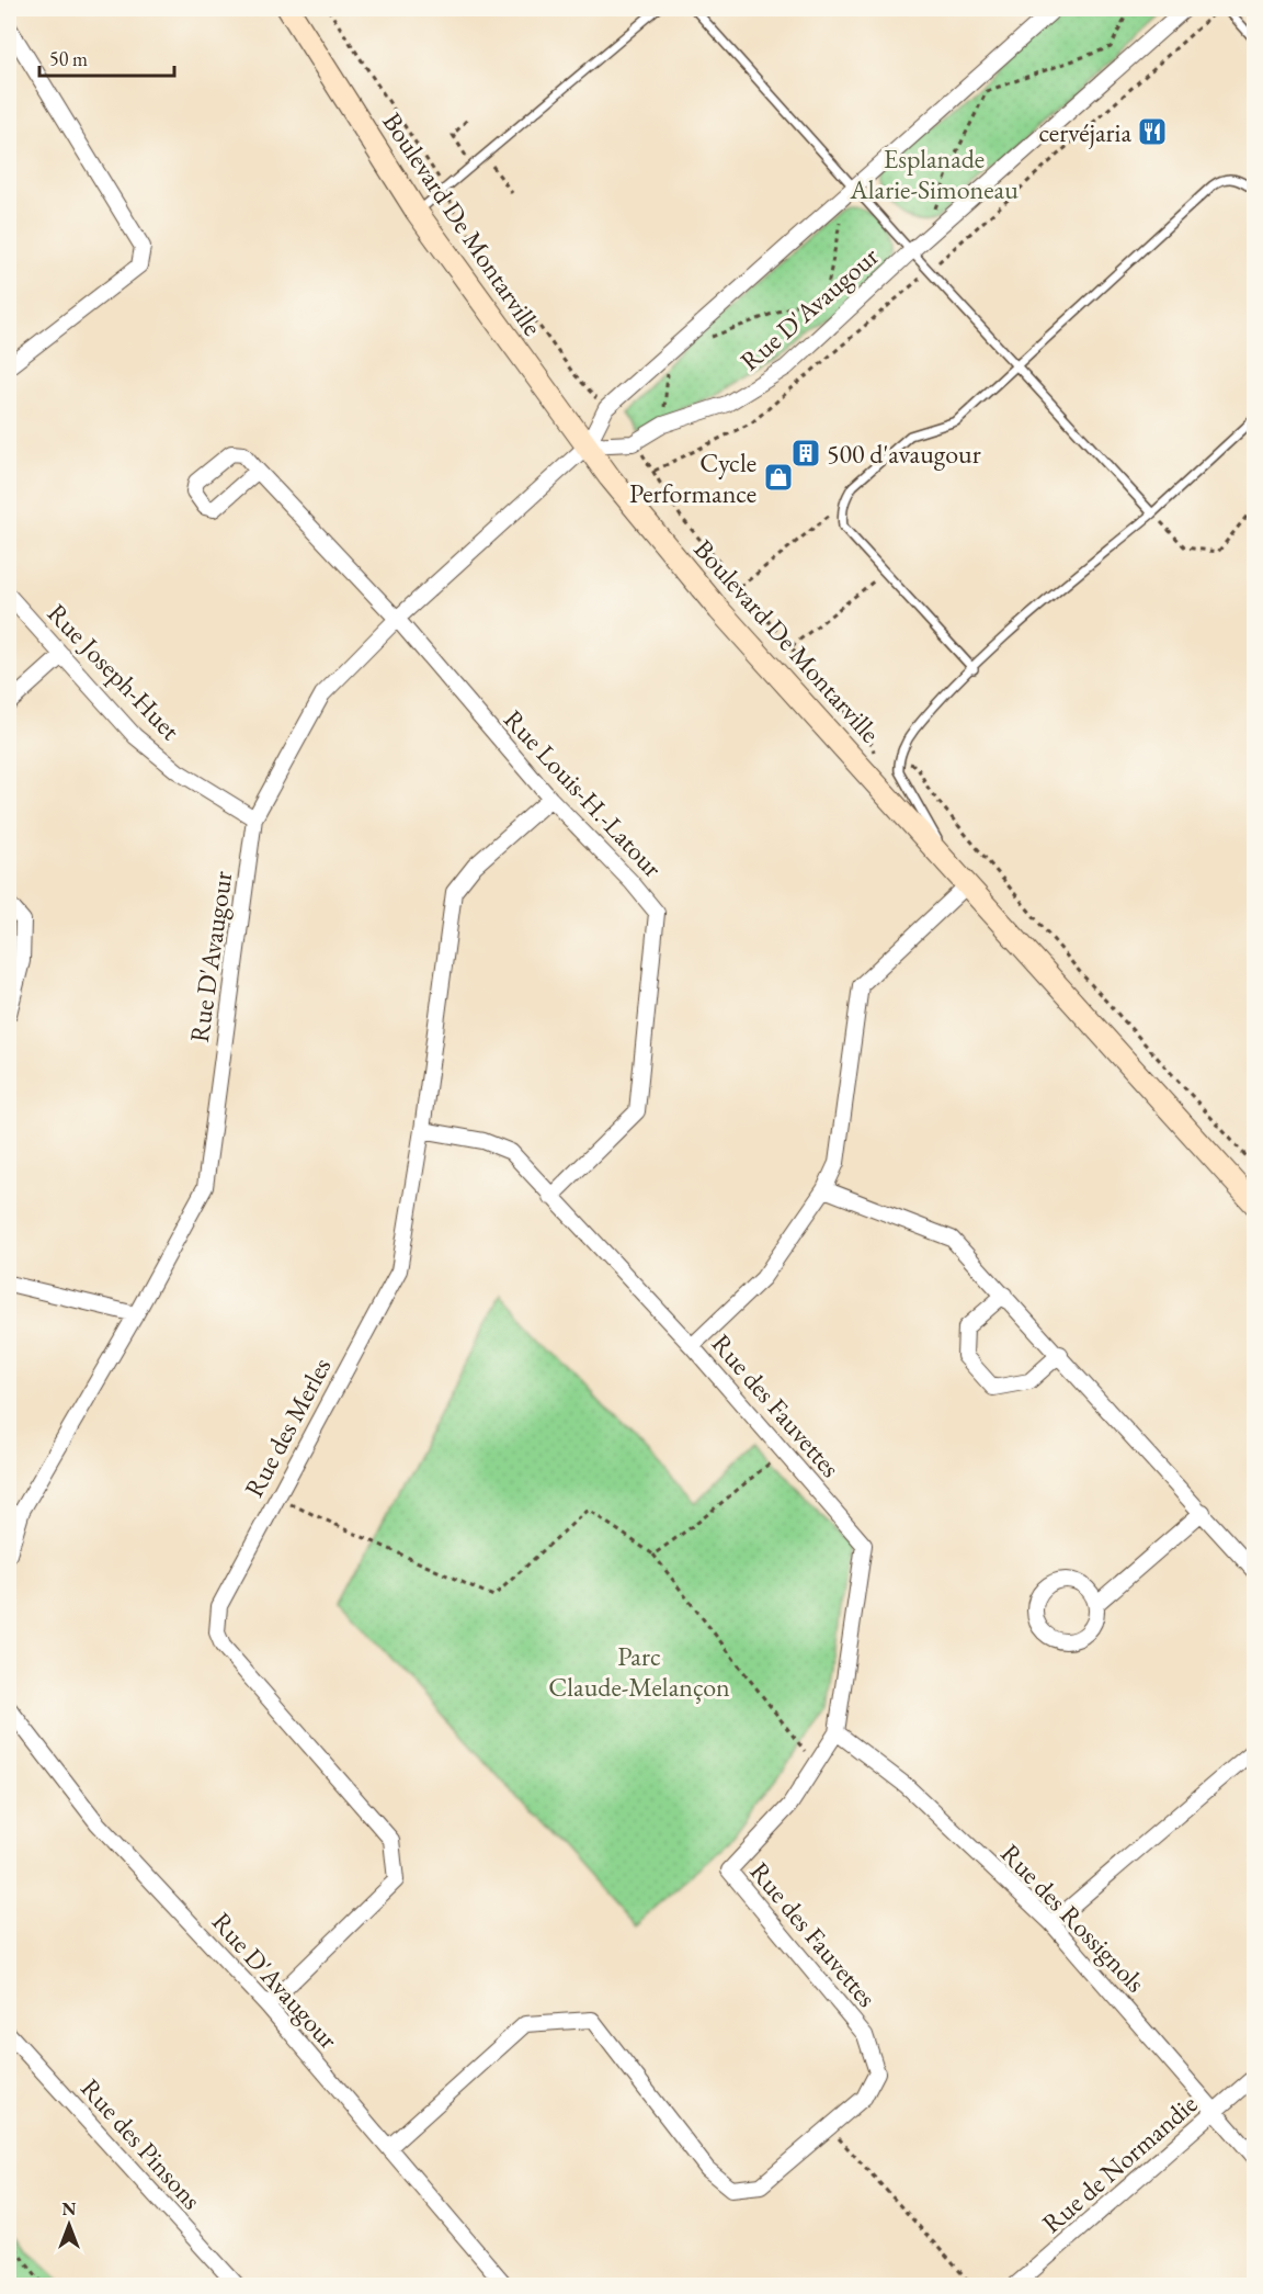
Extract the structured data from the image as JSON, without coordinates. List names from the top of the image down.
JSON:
{
  "streets": {
    "street": [
      "Boulevard De Montarville",
      "Rue D'Avaugour",
      "Rue Joseph-Huet",
      "Rue Louis-H.-Latour",
      "Rue des Fauvettes",
      "Rue des Merles",
      "Rue des Rossignols",
      "Rue des Pinsons",
      "Rue de Normandie"
    ]
  },
  "crossings": [
    ["Boulevard De Montarville", "Rue D'Avaugour"],
    ["Rue D'Avaugour", "Rue Joseph-Huet"],
    ["Rue D'Avaugour", "Rue Louis-H.-Latour"],
    ["Rue D'Avaugour", "Rue des Fauvettes"],
    ["Rue D'Avaugour", "Rue des Merles"],
    ["Rue Louis-H.-Latour", "Rue des Fauvettes"],
    ["Rue Louis-H.-Latour", "Rue des Merles"],
    ["Rue des Fauvettes", "Rue des Merles"],
    ["Rue des Fauvettes", "Rue des Rossignols"],
    ["Rue des Rossignols", "Rue de Normandie"]
  ],
  "parks": ["Esplanade Alarie-Simoneau", "Parc Claude-Melançon"],
  "places": {
    "restaurant": ["cervéjaria"],
    "building": ["500 d'avaugour"],
    "shop": ["Cycle Performance"]
  },
  "scale_bar": "50 m",
  "north": "top"
}
